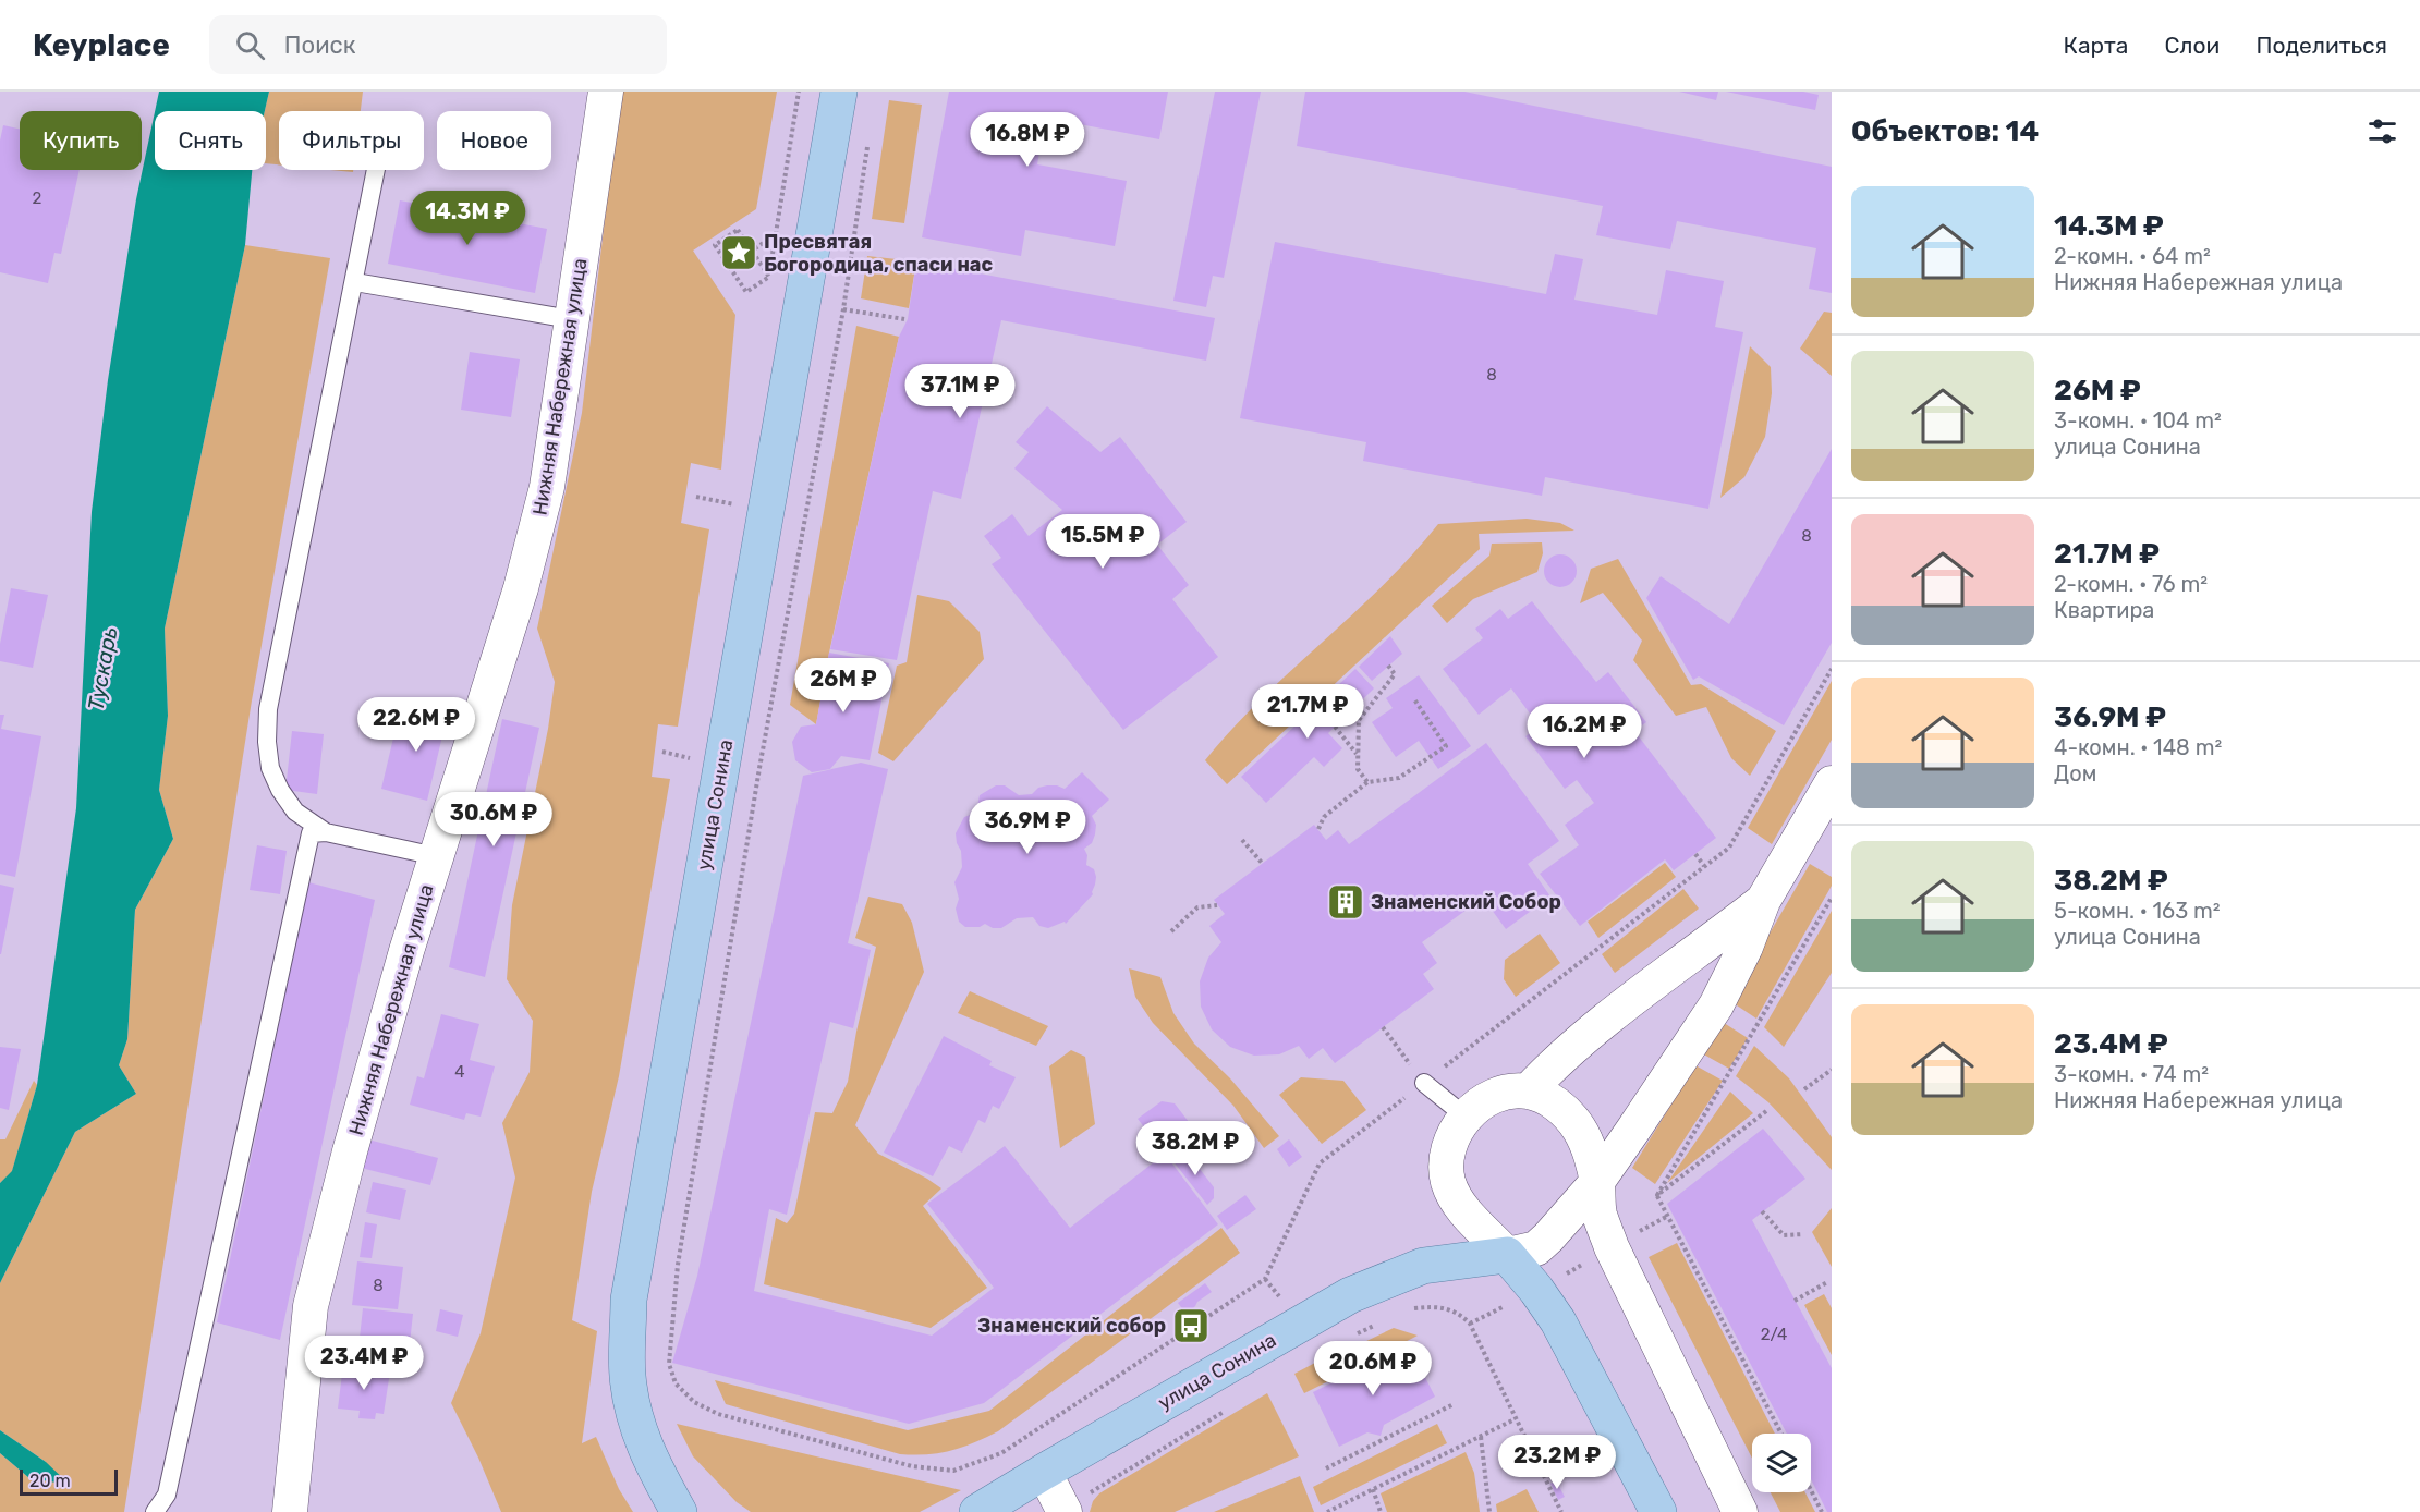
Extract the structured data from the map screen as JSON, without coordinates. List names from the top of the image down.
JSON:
{
  "streets": {
    "main road": ["улица Сонина"],
    "street": ["Нижняя Набережная улица"]
  },
  "water": ["Тускарь"],
  "places": {
    "place": ["Пресвятая Богородица, спаси нас"],
    "building": ["Знаменский Собор"],
    "bus stop": ["Знаменский собор"]
  },
  "house_numbers": [
    "2",
    "8",
    "8",
    "4",
    "8",
    "2/4"
  ],
  "scale_bar": "20 m",
  "page": {
    "header": "Keyplace",
    "search": "Поиск",
    "nav": ["Карта", "Слои", "Поделиться"],
    "heading": "Объектов: 14",
    "chip": [
      "Купить",
      "Снять",
      "Фильтры",
      "Новое"
    ],
    "price": [
      "16.8M ₽",
      "14.3M ₽",
      "37.1M ₽",
      "15.5M ₽",
      "26M ₽",
      "21.7M ₽",
      "22.6M ₽",
      "16.2M ₽",
      "30.6M ₽",
      "36.9M ₽",
      "38.2M ₽",
      "23.4M ₽",
      "20.6M ₽",
      "23.2M ₽"
    ],
    "list": [
      {
        "name": "14.3M ₽",
        "note": "2-комн. · 64 m² · Нижняя Набережная улица"
      },
      {
        "name": "26M ₽",
        "note": "3-комн. · 104 m² · улица Сонина"
      },
      {
        "name": "21.7M ₽",
        "note": "2-комн. · 76 m² · Квартира"
      },
      {
        "name": "36.9M ₽",
        "note": "4-комн. · 148 m² · Дом"
      },
      {
        "name": "38.2M ₽",
        "note": "5-комн. · 163 m² · улица Сонина"
      },
      {
        "name": "23.4M ₽",
        "note": "3-комн. · 74 m² · Нижняя Набережная улица"
      }
    ],
    "scale": "20 m"
  }
}
